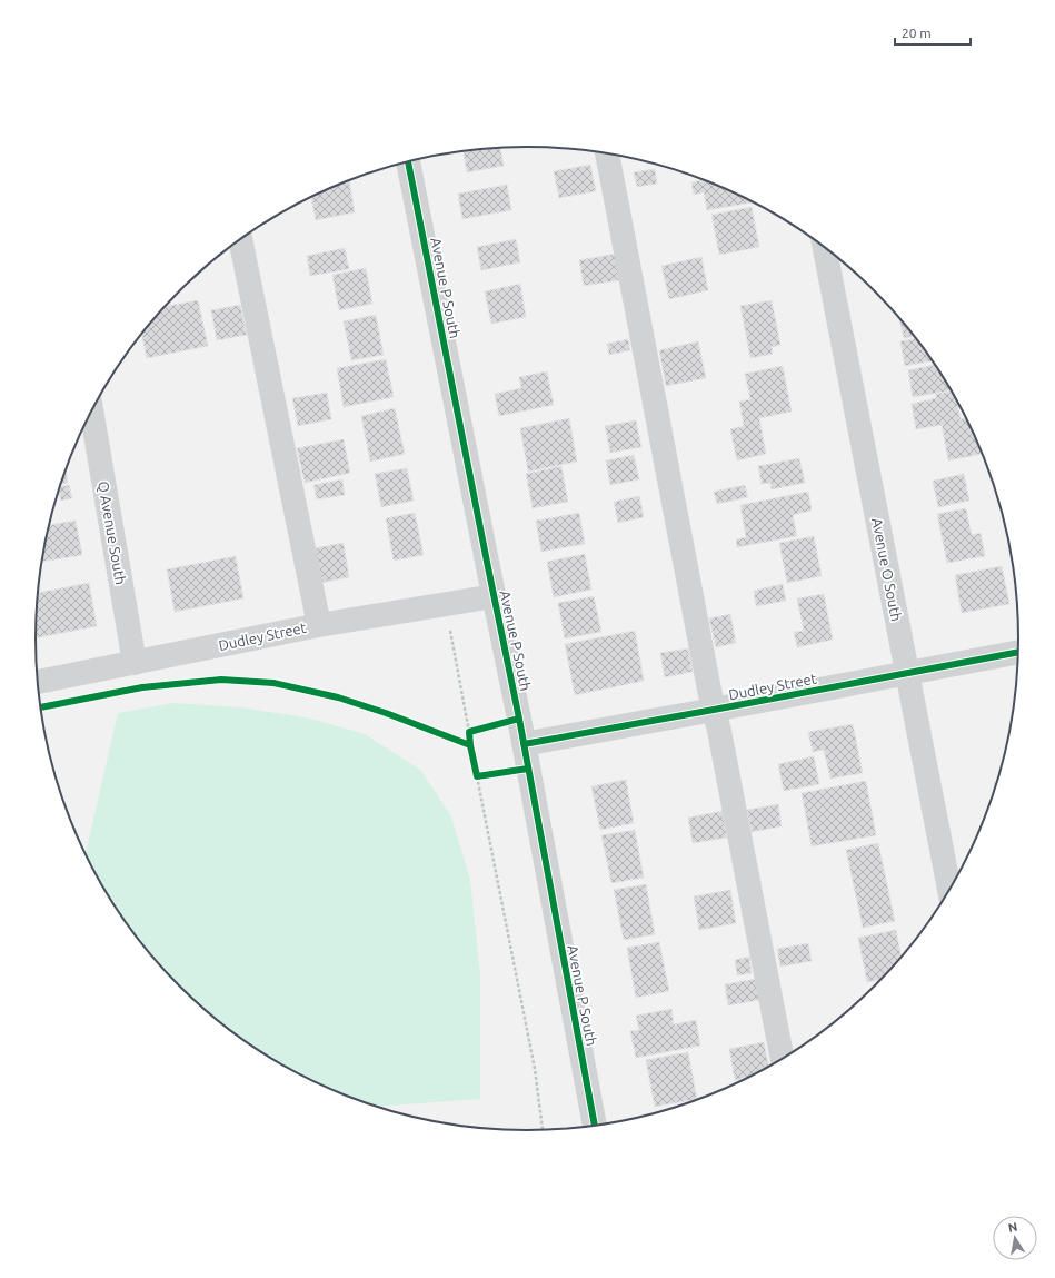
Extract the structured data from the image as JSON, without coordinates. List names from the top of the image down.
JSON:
{
  "streets": {
    "street": [
      "Avenue P South",
      "Q Avenue South",
      "Avenue O South",
      "Dudley Street"
    ]
  },
  "crossings": [
    ["Avenue P South", "Dudley Street"],
    ["Q Avenue South", "Dudley Street"],
    ["Avenue O South", "Dudley Street"]
  ],
  "scale_bar": "20 m",
  "north": "top"
}
